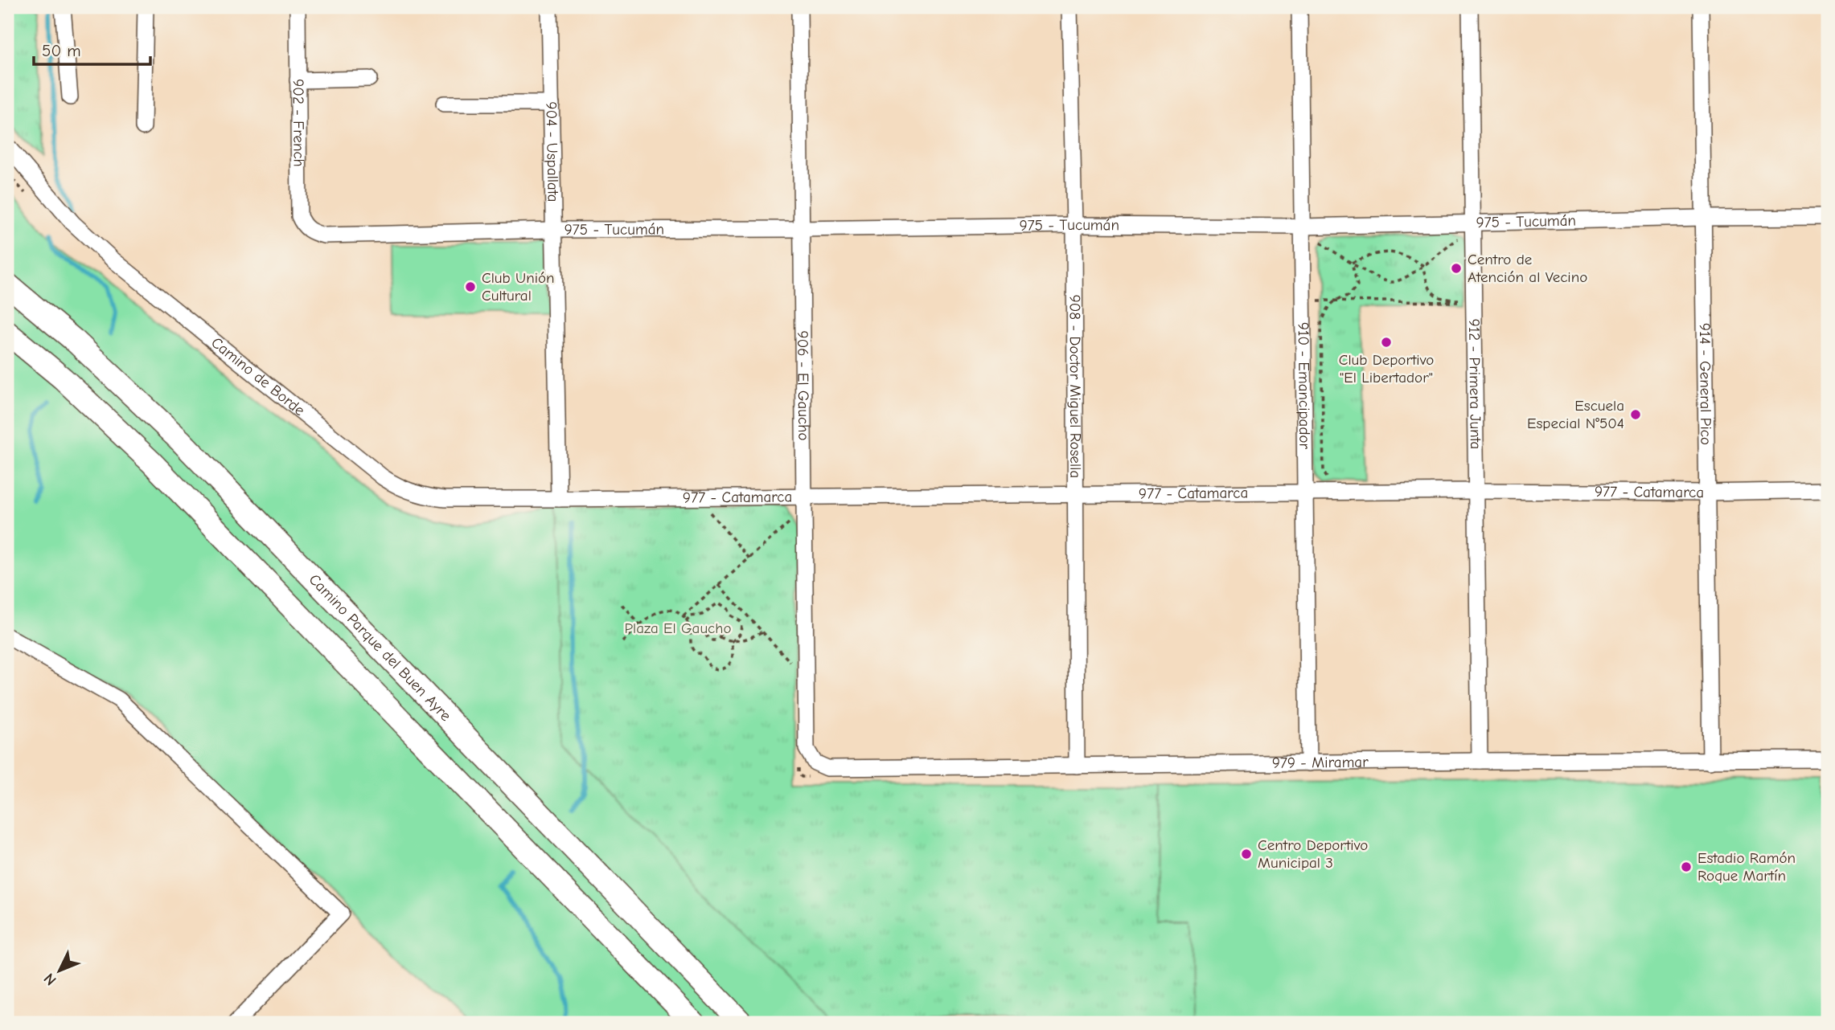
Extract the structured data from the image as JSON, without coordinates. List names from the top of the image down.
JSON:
{
  "streets": {
    "highway": ["Camino Parque del Buen Ayre"],
    "street": [
      "902 - French",
      "904 - Uspallata",
      "975 - Tucumán",
      "Camino de Borde",
      "912 - Primera Junta",
      "914 - General Pico",
      "906 - El Gaucho",
      "910 - Emancipador",
      "908 - Doctor Miguel Rosella",
      "977 - Catamarca",
      "979 - Miramar"
    ]
  },
  "crossings": [
    ["902 - French", "975 - Tucumán"],
    ["904 - Uspallata", "975 - Tucumán"],
    ["904 - Uspallata", "Camino de Borde"],
    ["904 - Uspallata", "977 - Catamarca"],
    ["975 - Tucumán", "912 - Primera Junta"],
    ["975 - Tucumán", "914 - General Pico"],
    ["975 - Tucumán", "906 - El Gaucho"],
    ["975 - Tucumán", "910 - Emancipador"],
    ["975 - Tucumán", "908 - Doctor Miguel Rosella"],
    ["Camino de Borde", "977 - Catamarca"],
    ["912 - Primera Junta", "977 - Catamarca"],
    ["912 - Primera Junta", "979 - Miramar"],
    ["914 - General Pico", "977 - Catamarca"],
    ["914 - General Pico", "979 - Miramar"],
    ["906 - El Gaucho", "977 - Catamarca"],
    ["906 - El Gaucho", "979 - Miramar"],
    ["910 - Emancipador", "977 - Catamarca"],
    ["910 - Emancipador", "979 - Miramar"],
    ["908 - Doctor Miguel Rosella", "977 - Catamarca"],
    ["908 - Doctor Miguel Rosella", "979 - Miramar"]
  ],
  "parks": ["Plaza El Gaucho"],
  "places": [
    "Centro de Atención al Vecino",
    "Club Unión Cultural",
    "Club Deportivo \"El Libertador\"",
    "Escuela Especial N°504",
    "Centro Deportivo Municipal 3",
    "Estadio Ramón Roque Martín"
  ],
  "scale_bar": "50 m",
  "north": "bottom left"
}
